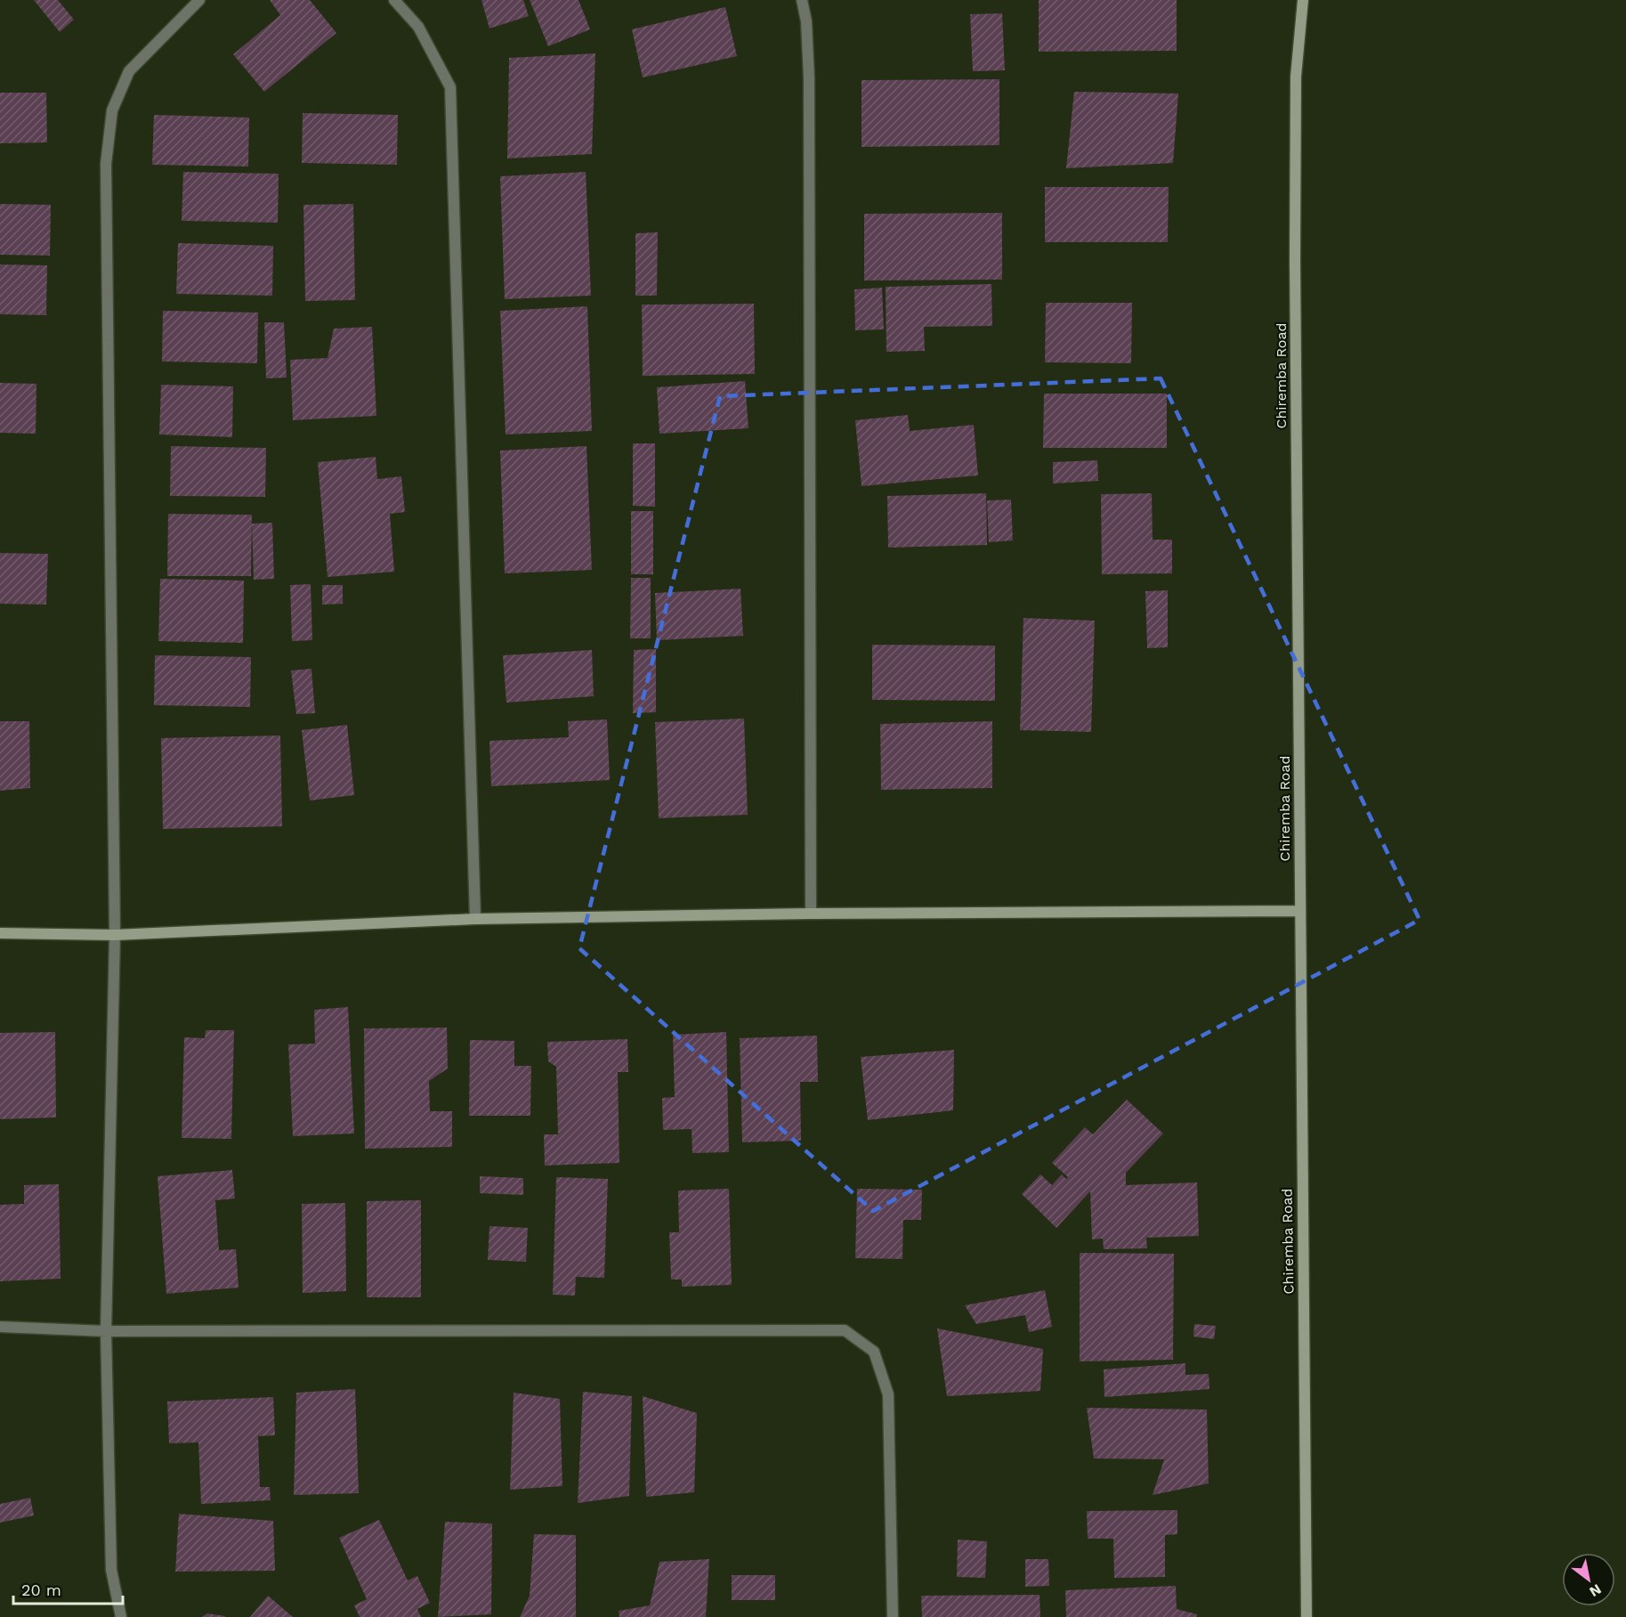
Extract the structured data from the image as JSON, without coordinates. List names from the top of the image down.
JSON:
{
  "streets": {
    "main road": ["Chiremba Road"]
  },
  "scale_bar": "20 m",
  "north": "bottom right"
}
